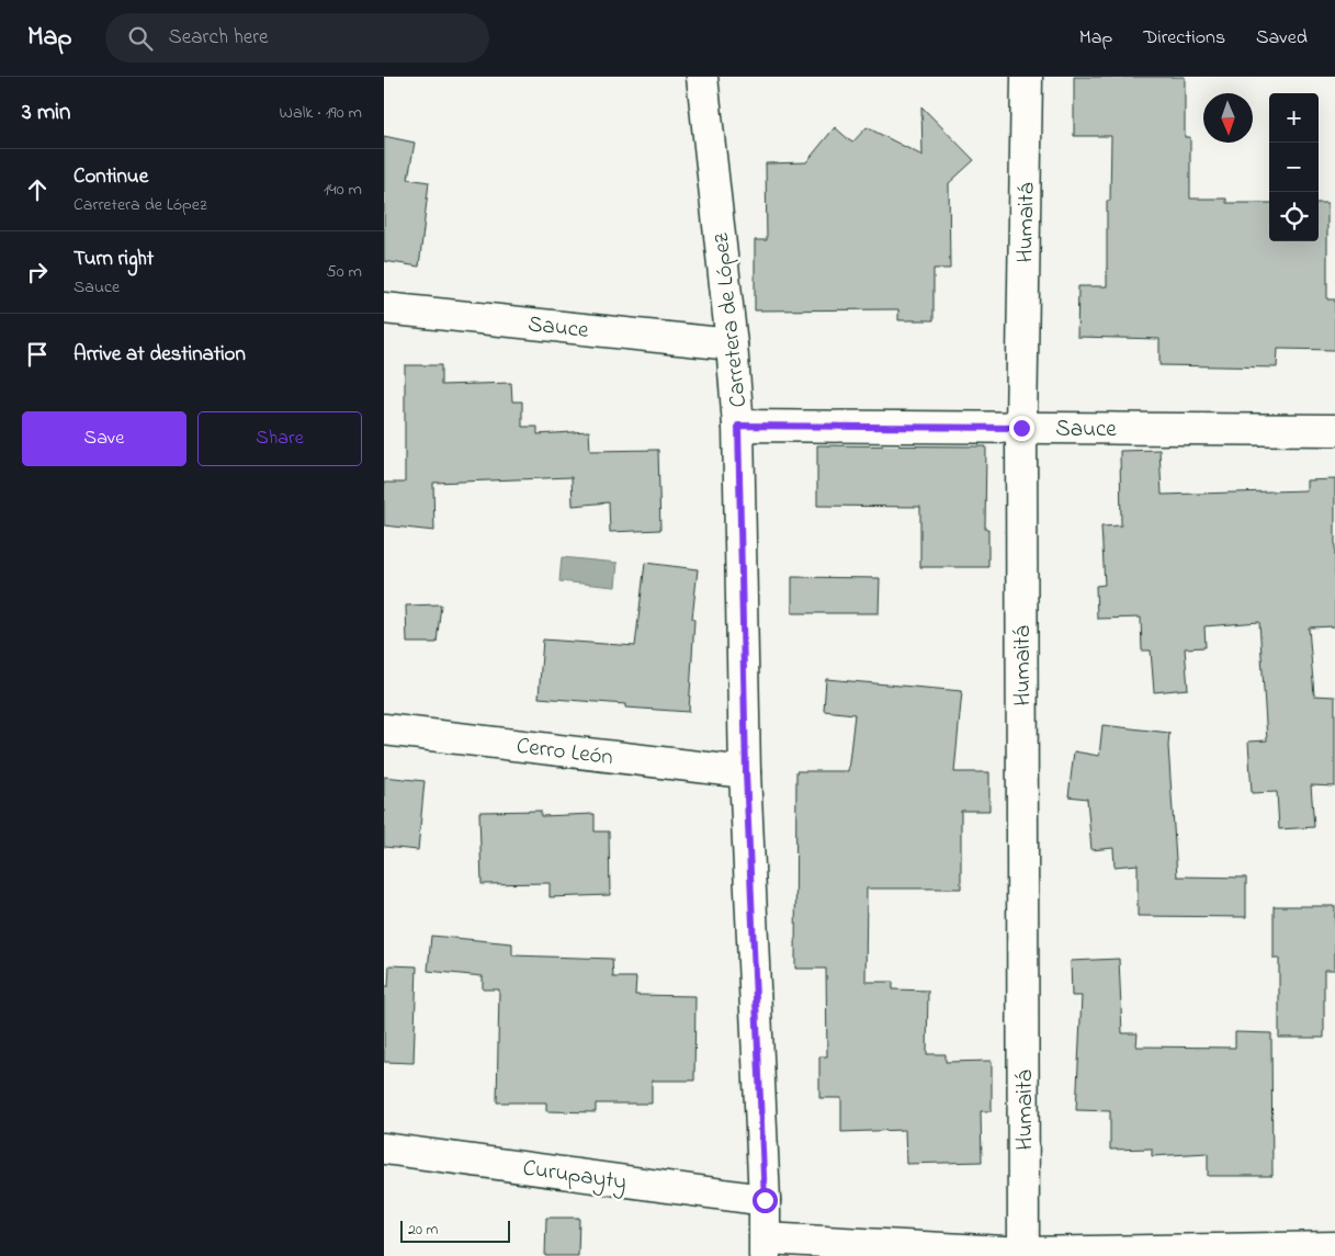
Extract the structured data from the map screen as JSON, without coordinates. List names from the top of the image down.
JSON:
{
  "streets": {
    "street": [
      "Humaitá",
      "Carretera de López",
      "Sauce",
      "Cerro León",
      "Curupayty"
    ]
  },
  "crossings": [
    ["Humaitá", "Sauce"],
    ["Carretera de López", "Sauce"],
    ["Carretera de López", "Cerro León"],
    ["Carretera de López", "Curupayty"]
  ],
  "scale_bar": "20 m",
  "north": "bottom",
  "page": {
    "header": "Map",
    "search": "Search here",
    "nav": ["Map", "Directions", "Saved"],
    "heading": ["3 min", "Walk · 190 m"],
    "map_buttons": ["+", "−"],
    "list": [
      ["Continue", "Carretera de López", "140 m"],
      ["Turn right", "Sauce", "50 m"],
      "Arrive at destination"
    ],
    "buttons": ["Save", "Share"],
    "scale": "20 m"
  }
}
